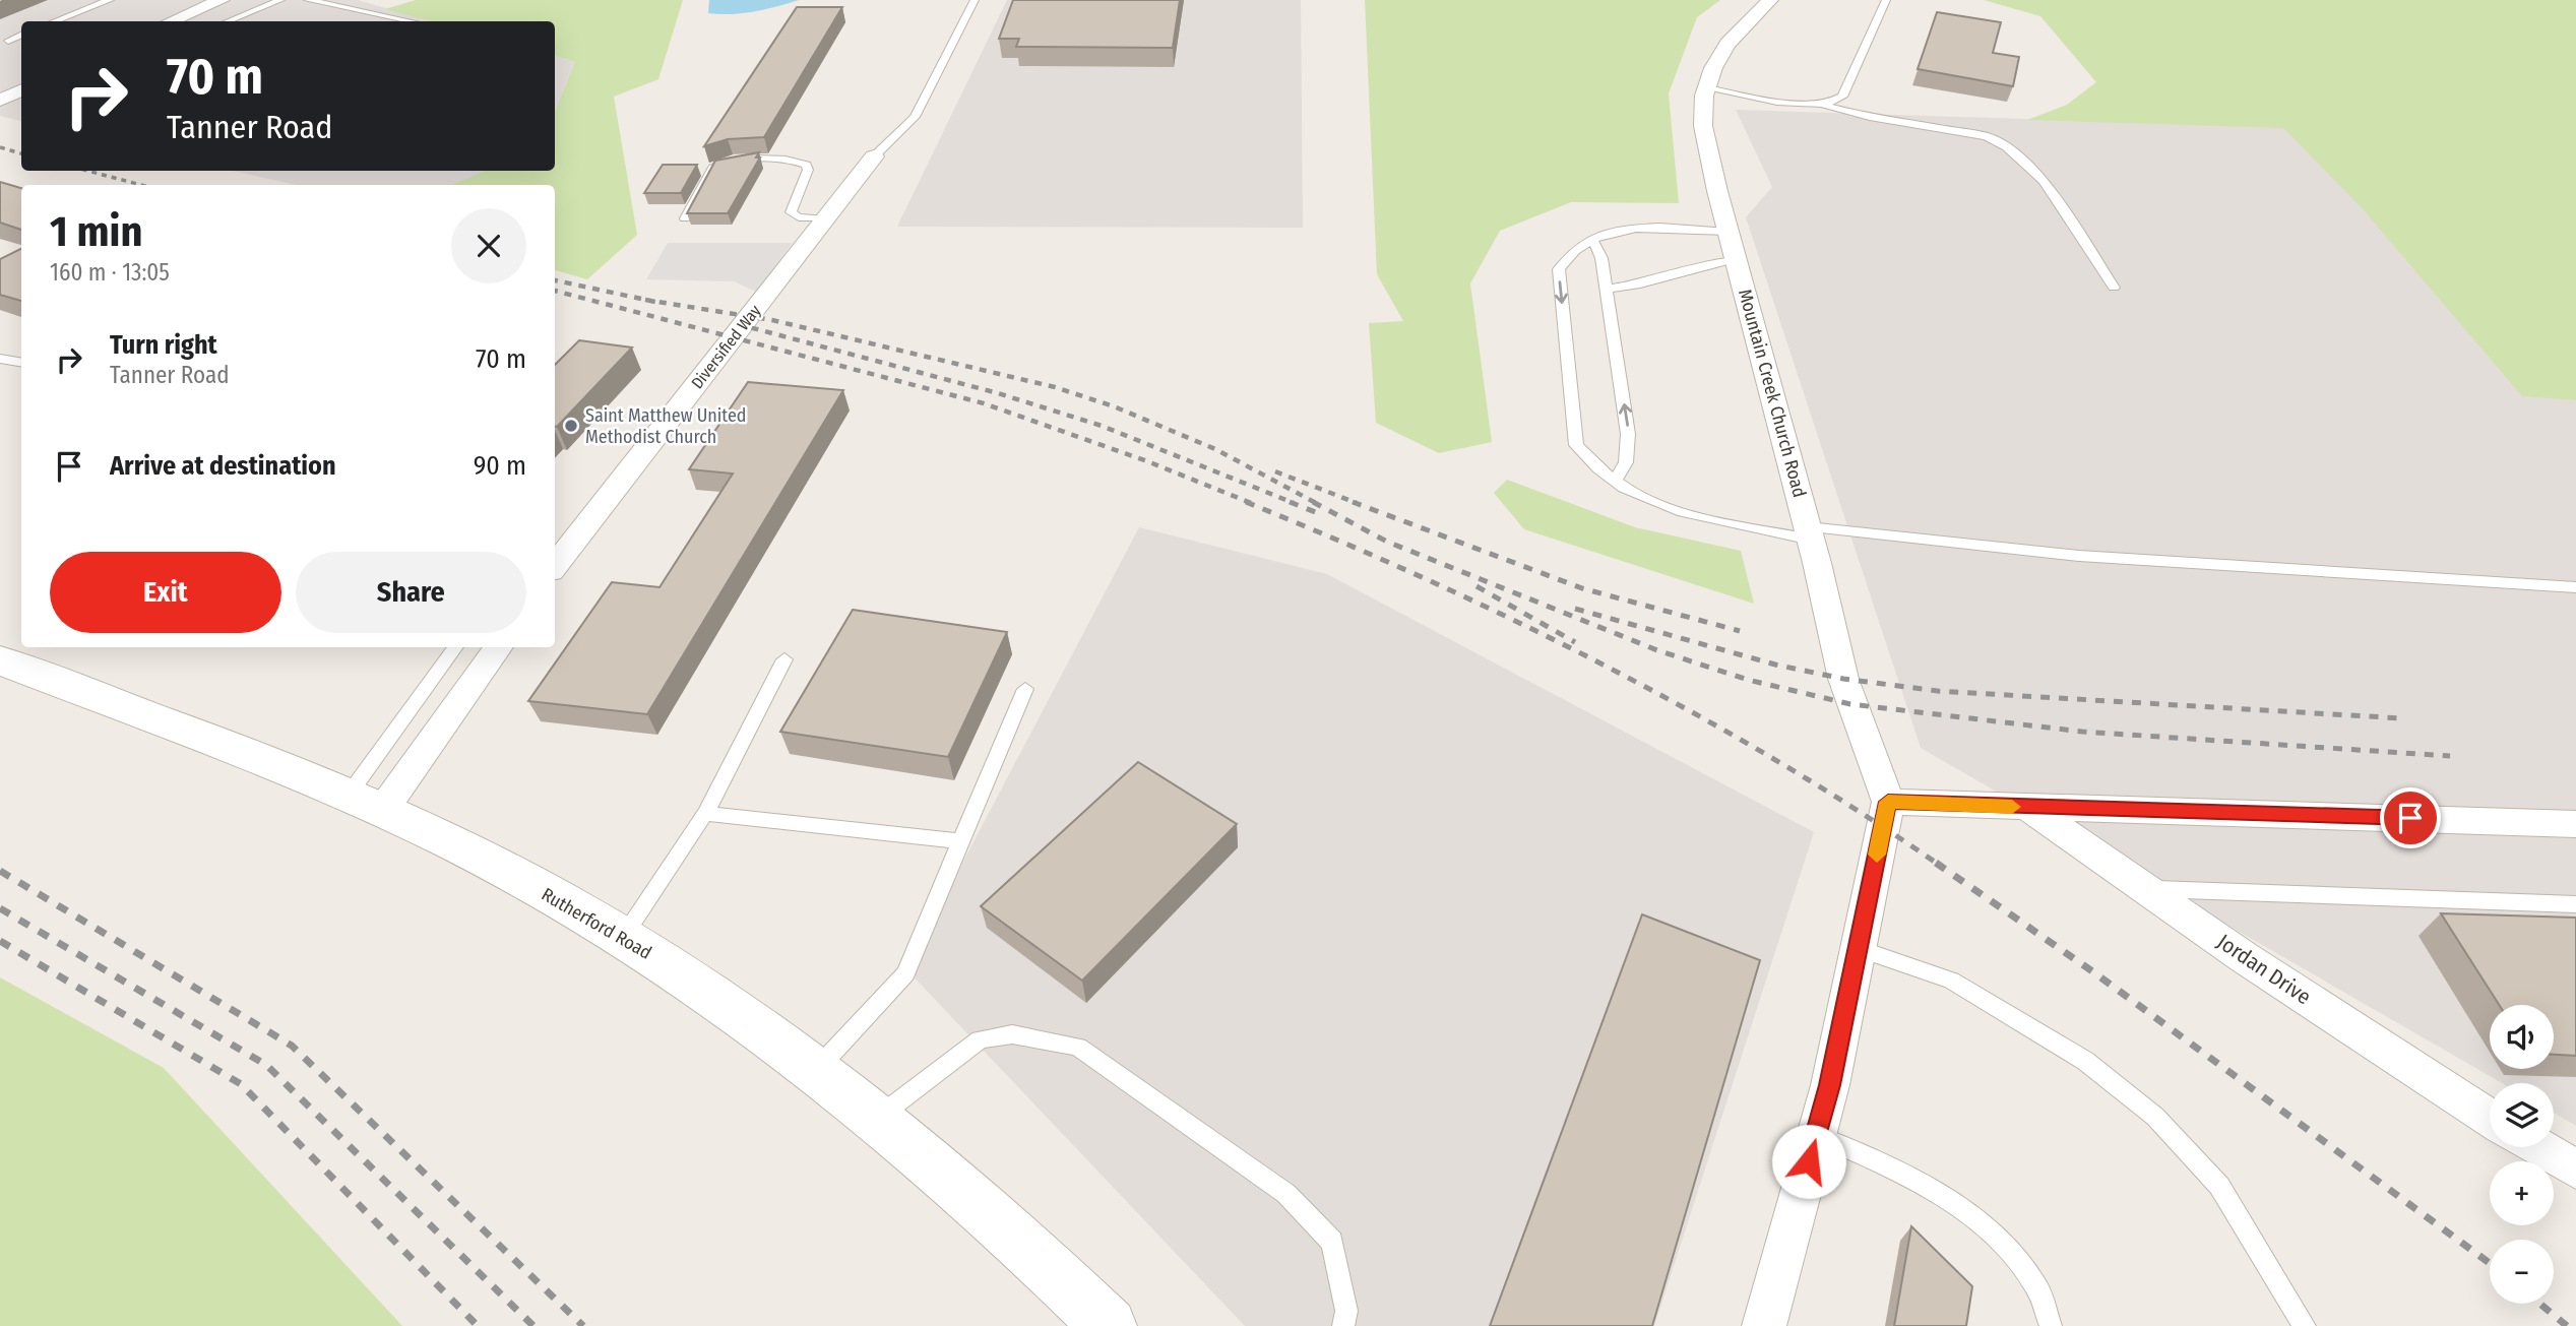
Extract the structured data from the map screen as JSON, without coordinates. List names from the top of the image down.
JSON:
{
  "streets": {
    "street": [
      "Diversified Way",
      "Mountain Creek Church Road",
      "Rutherford Road",
      "Jordan Drive"
    ]
  },
  "places": ["Saint Matthew United Methodist Church"],
  "page": {
    "turn": ["70 m", "Tanner Road"],
    "heading": ["1 min", "160 m · 13:05"],
    "list": [
      {
        "name": "Turn right",
        "note": "Tanner Road",
        "value": "70 m"
      },
      {
        "name": "Arrive at destination",
        "value": "90 m"
      }
    ],
    "buttons": ["Exit", "Share"],
    "map_buttons": ["+", "−"]
  }
}
